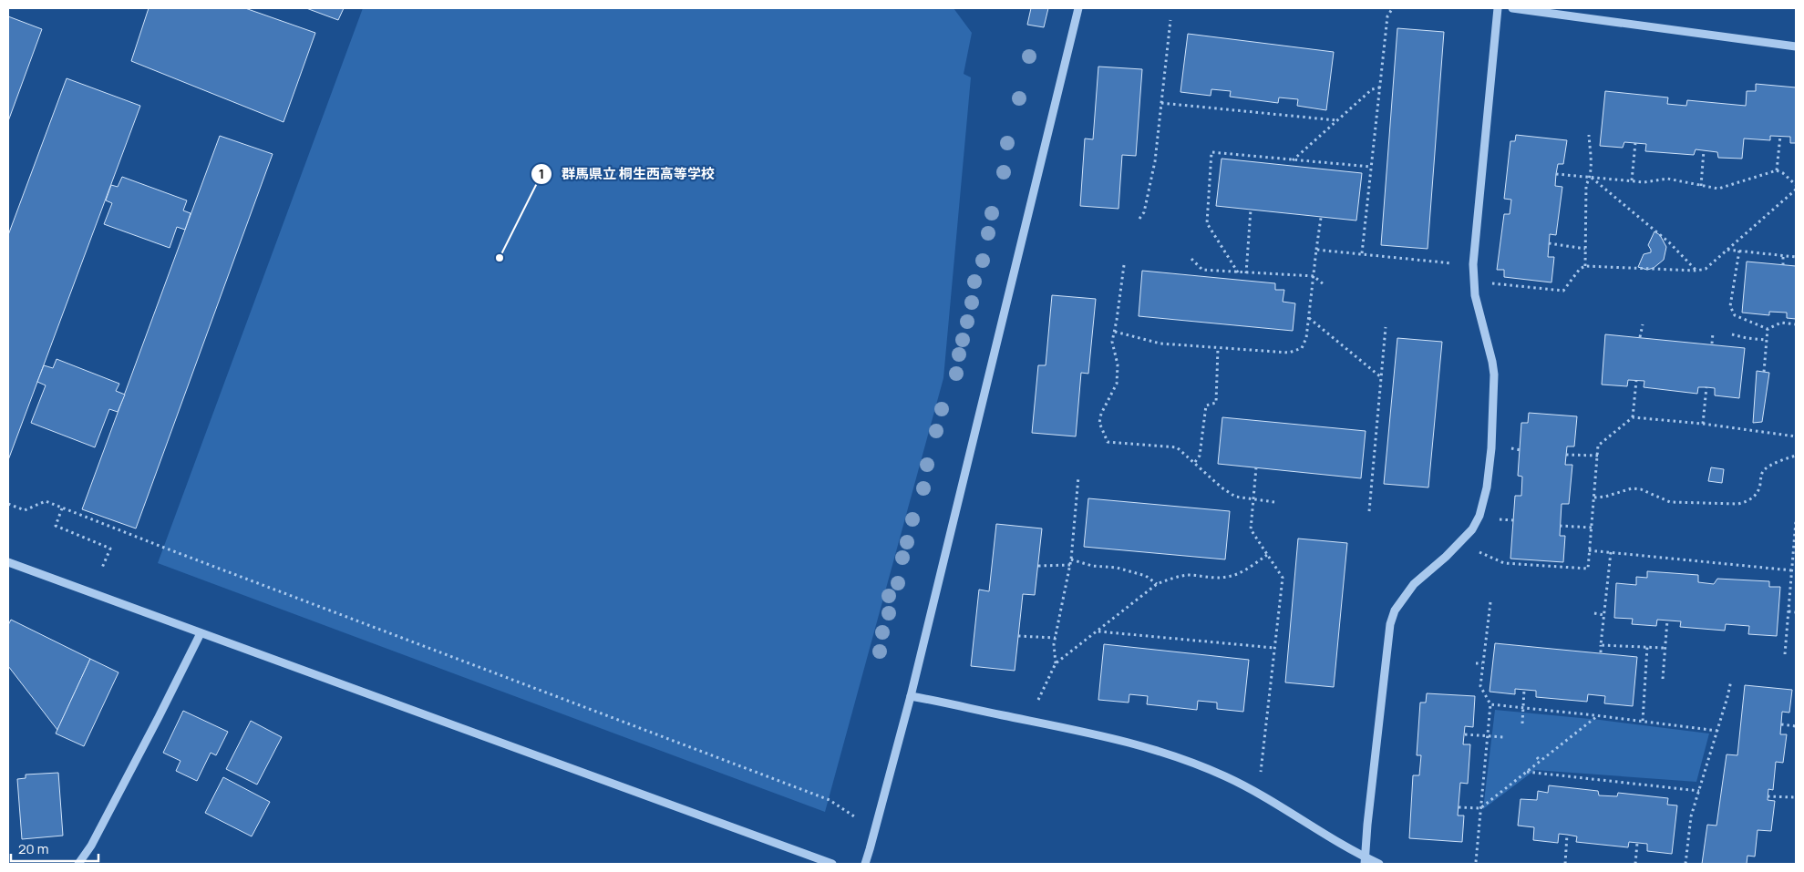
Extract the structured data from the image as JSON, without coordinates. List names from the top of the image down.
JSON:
{
  "places": ["群馬県立 桐生西高等学校"],
  "scale_bar": "20 m"
}
